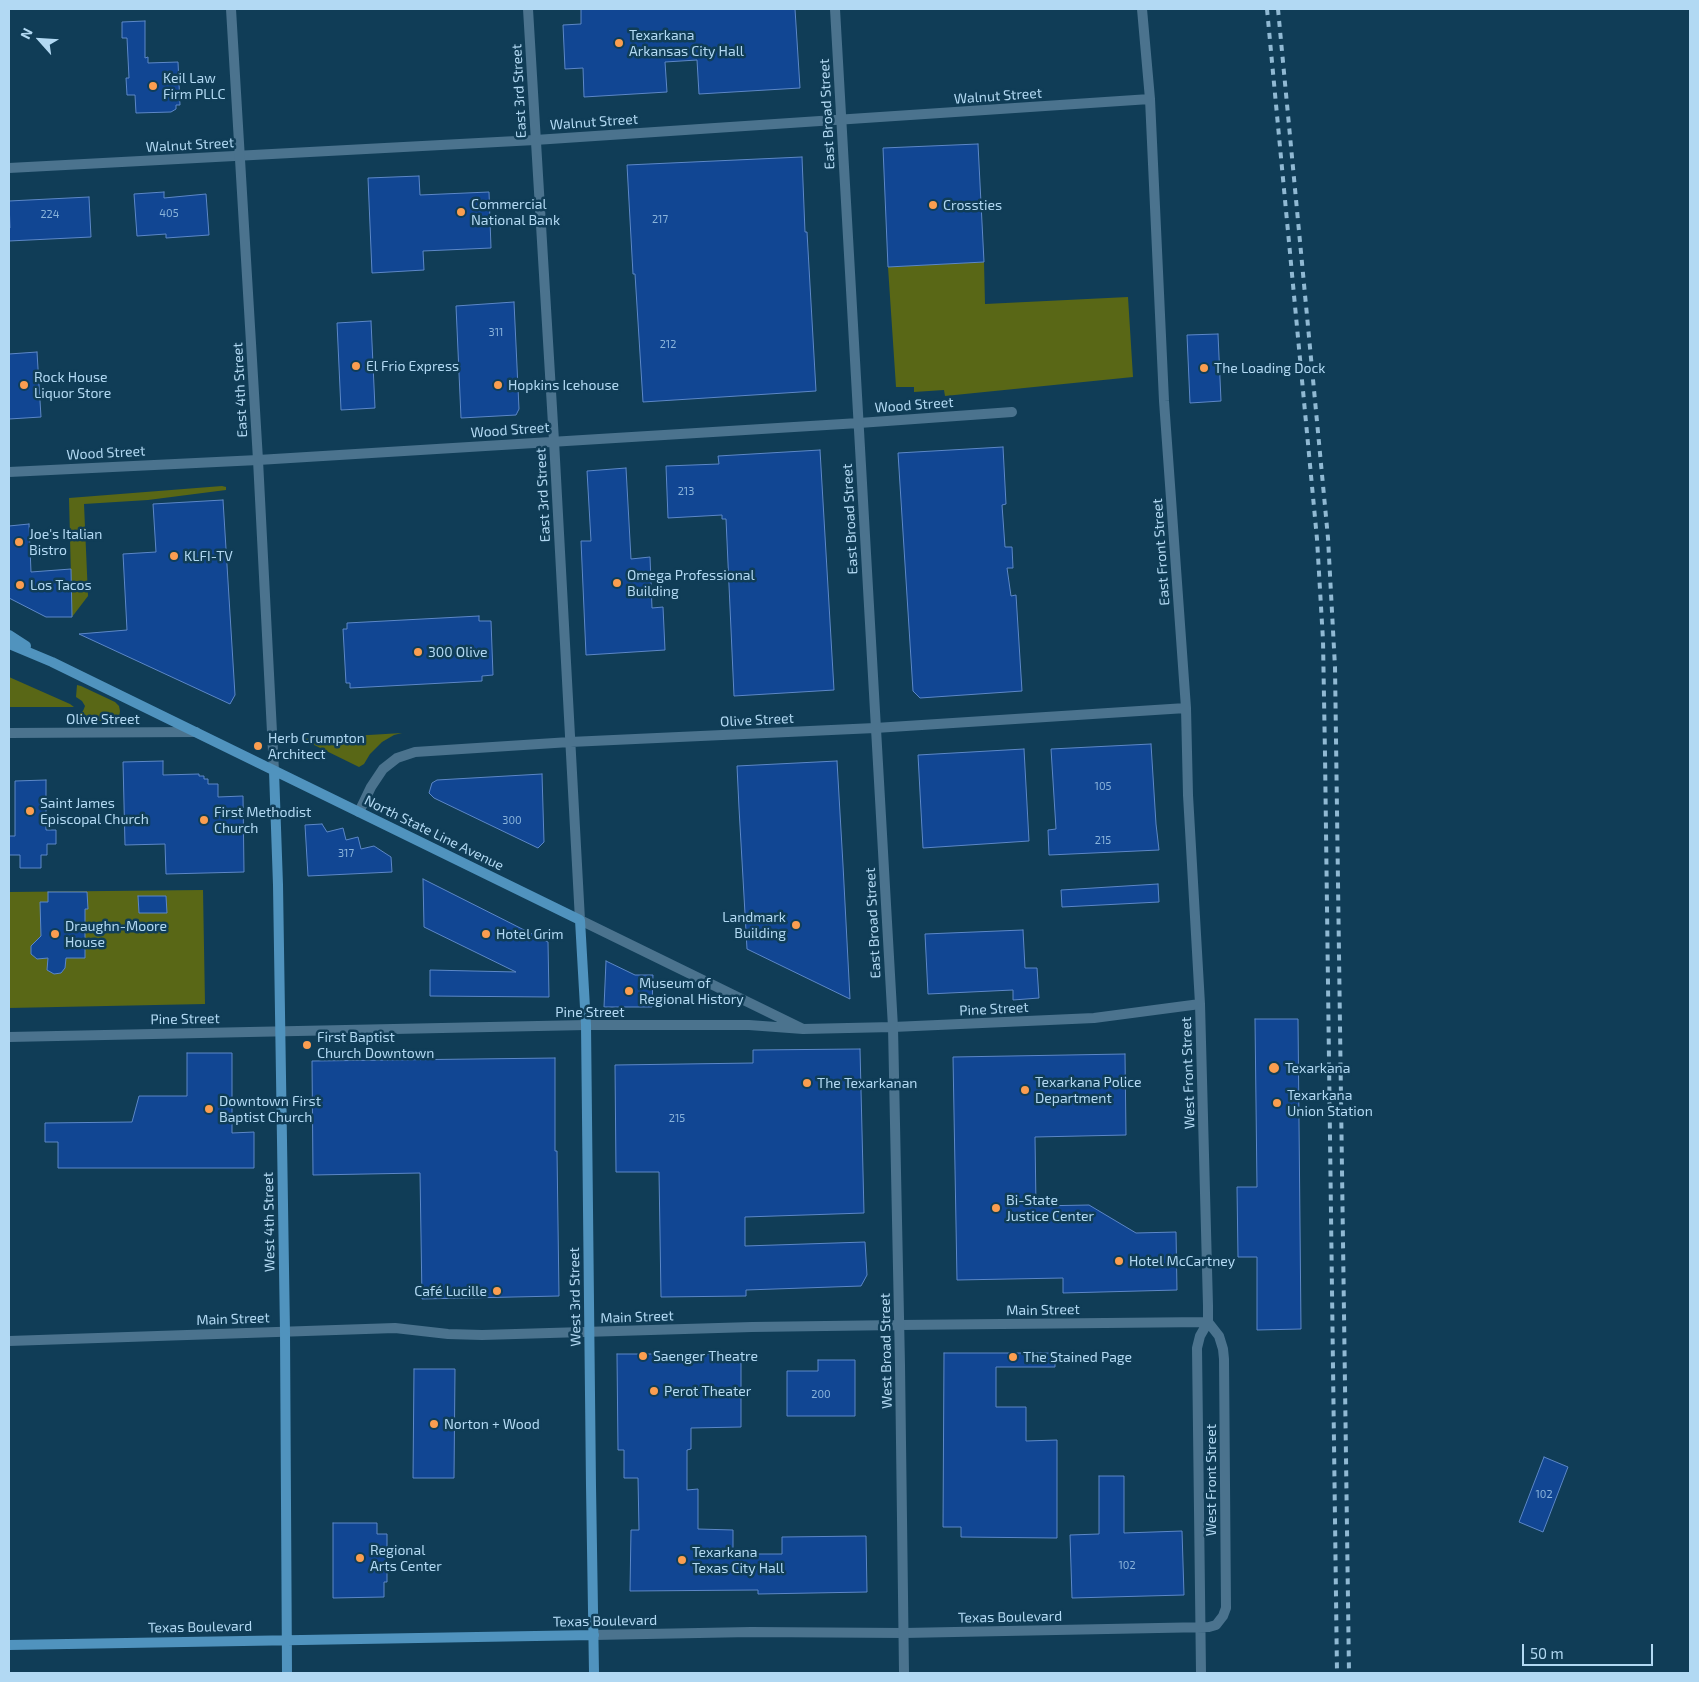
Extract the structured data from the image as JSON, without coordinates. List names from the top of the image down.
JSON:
{
  "streets": {
    "main road": [
      "North State Line Avenue",
      "West 4th Street",
      "West 3rd Street",
      "Texas Boulevard"
    ],
    "street": [
      "East 3rd Street",
      "Walnut Street",
      "East Broad Street",
      "East 4th Street",
      "Wood Street",
      "East Front Street",
      "Olive Street",
      "Pine Street",
      "West Front Street",
      "Main Street",
      "West Broad Street"
    ]
  },
  "crossings": [
    ["East 3rd Street", "Walnut Street"],
    ["East 3rd Street", "Wood Street"],
    ["East 3rd Street", "Olive Street"],
    ["East 3rd Street", "North State Line Avenue"],
    ["East 3rd Street", "West 3rd Street"],
    ["Walnut Street", "East Broad Street"],
    ["Walnut Street", "East 4th Street"],
    ["Walnut Street", "East Front Street"],
    ["East Broad Street", "Wood Street"],
    ["East Broad Street", "Olive Street"],
    ["East Broad Street", "Pine Street"],
    ["East Broad Street", "West Broad Street"],
    ["East 4th Street", "Wood Street"],
    ["East 4th Street", "North State Line Avenue"],
    ["East 4th Street", "West 4th Street"],
    ["East Front Street", "Olive Street"],
    ["East Front Street", "Pine Street"],
    ["East Front Street", "West Front Street"],
    ["Olive Street", "North State Line Avenue"],
    ["North State Line Avenue", "Pine Street"],
    ["North State Line Avenue", "West 4th Street"],
    ["North State Line Avenue", "West 3rd Street"],
    ["Pine Street", "West Front Street"],
    ["Pine Street", "West 4th Street"],
    ["Pine Street", "West 3rd Street"],
    ["Pine Street", "West Broad Street"],
    ["West Front Street", "Main Street"],
    ["West Front Street", "Texas Boulevard"],
    ["West 4th Street", "Main Street"],
    ["West 4th Street", "Texas Boulevard"],
    ["West 3rd Street", "Main Street"],
    ["West 3rd Street", "Texas Boulevard"],
    ["Main Street", "West Broad Street"],
    ["West Broad Street", "Texas Boulevard"]
  ],
  "places": [
    "Texarkana Arkansas City Hall",
    "Keil Law Firm PLLC",
    "Crossties",
    "Commercial National Bank",
    "El Frio Express",
    "The Loading Dock",
    "Rock House Liquor Store",
    "Hopkins Icehouse",
    "Joe's Italian Bistro",
    "KLFI-TV",
    "Omega Professional Building",
    "Los Tacos",
    "300 Olive",
    "Herb Crumpton Architect",
    "Saint James Episcopal Church",
    "First Methodist Church",
    "Landmark Building",
    "Draughn-Moore House",
    "Hotel Grim",
    "Museum of Regional History",
    "First Baptist Church Downtown",
    "Texarkana",
    "The Texarkanan",
    "Texarkana Police Department",
    "Texarkana Union Station",
    "Downtown First Baptist Church",
    "Bi-State Justice Center",
    "Hotel McCartney",
    "Café Lucille",
    "Saenger Theatre",
    "The Stained Page",
    "Perot Theater",
    "Norton + Wood",
    "Regional Arts Center",
    "Texarkana Texas City Hall"
  ],
  "house_numbers": [
    "405",
    "224",
    "217",
    "311",
    "212",
    "213",
    "105",
    "300",
    "215",
    "317",
    "215",
    "200",
    "102",
    "102"
  ],
  "scale_bar": "50 m",
  "north": "top left"
}
